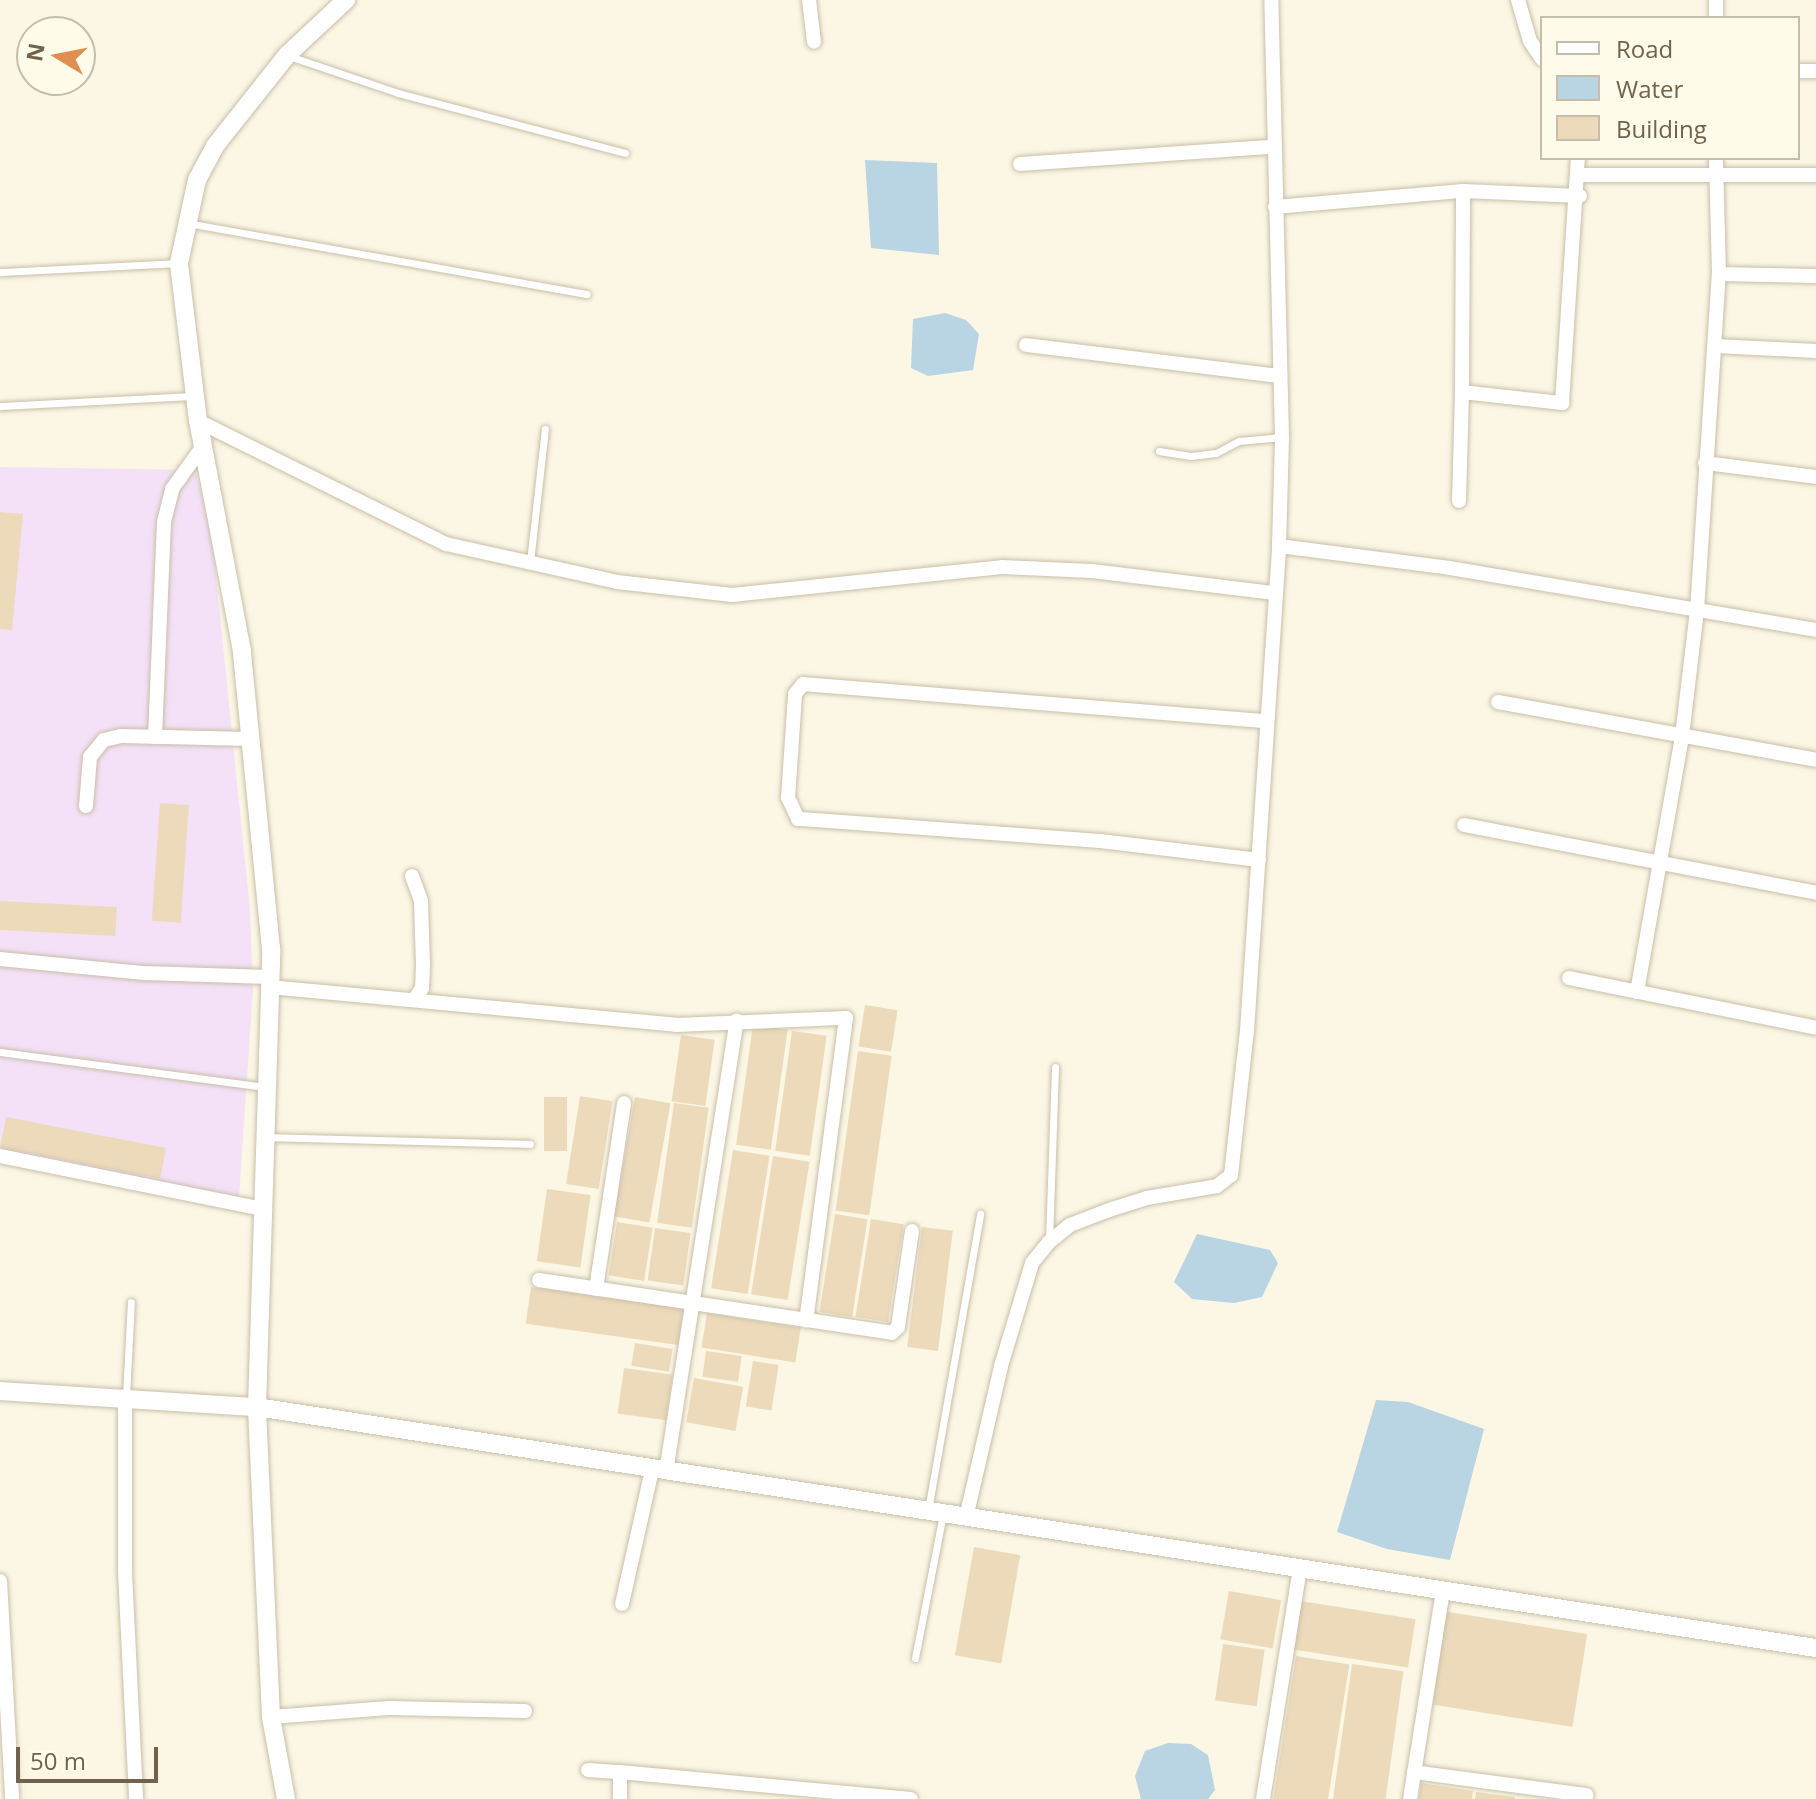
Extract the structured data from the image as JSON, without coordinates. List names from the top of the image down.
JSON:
{
  "legend": ["Road", "Water", "Building"],
  "scale_bar": "50 m",
  "north": "left"
}
